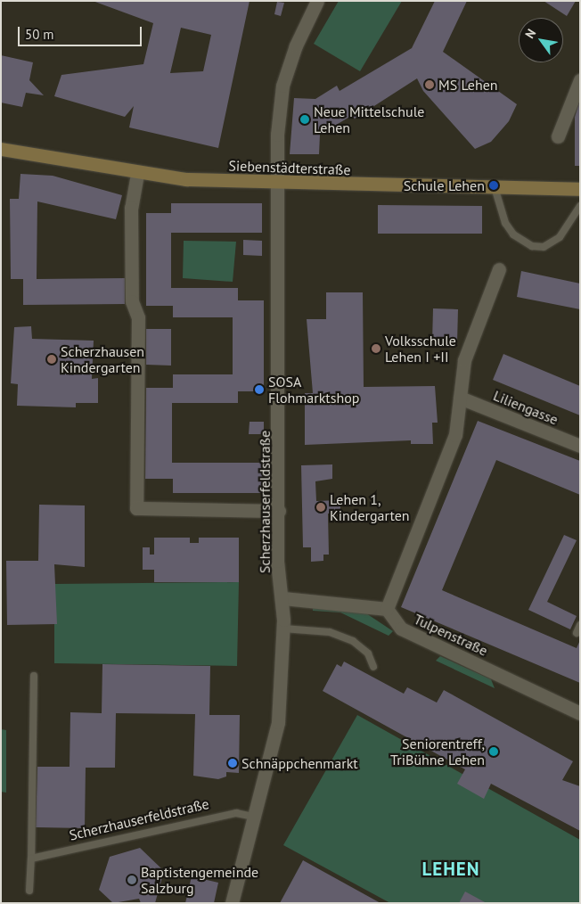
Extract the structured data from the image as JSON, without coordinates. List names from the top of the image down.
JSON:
{
  "streets": {
    "street": [
      "Siebenstädterstraße",
      "Liliengasse",
      "Scherzhauserfeldstraße",
      "Tulpenstraße"
    ]
  },
  "crossings": [
    ["Siebenstädterstraße", "Scherzhauserfeldstraße"]
  ],
  "districts": ["LEHEN"],
  "places": [
    "MS Lehen",
    "Neue Mittelschule Lehen",
    "Schule Lehen",
    "Volksschule Lehen I +II",
    "Scherzhausen Kindergarten",
    "SOSA Flohmarktshop",
    "Lehen 1, Kindergarten",
    "Seniorentreff, TriBühne Lehen",
    "Schnäppchenmarkt",
    "Baptistengemeinde Salzburg"
  ],
  "scale_bar": "50 m",
  "north": "top left"
}
